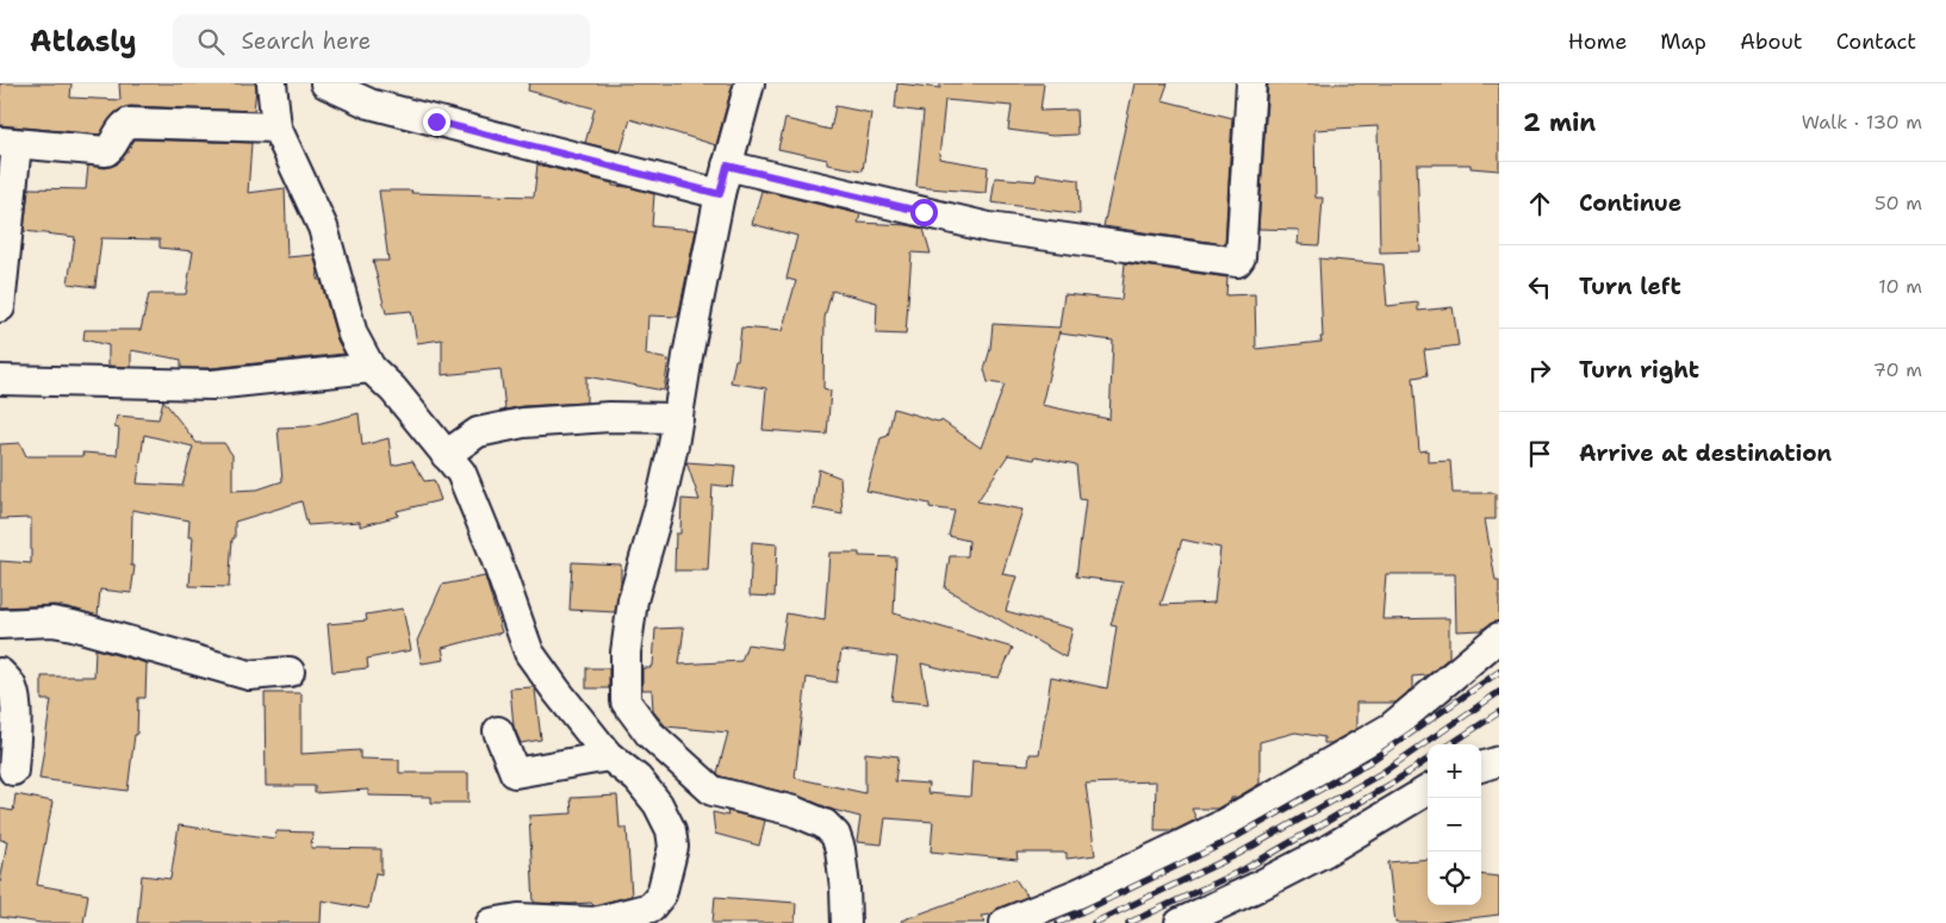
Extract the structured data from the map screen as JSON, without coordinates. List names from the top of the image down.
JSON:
{
  "page": {
    "header": "Atlasly",
    "search": "Search here",
    "nav": [
      "Home",
      "Map",
      "About",
      "Contact"
    ],
    "heading": ["2 min", "Walk · 130 m"],
    "list": [
      ["Continue", "50 m"],
      ["Turn left", "10 m"],
      ["Turn right", "70 m"],
      "Arrive at destination"
    ],
    "map_buttons": ["+", "−"]
  }
}
